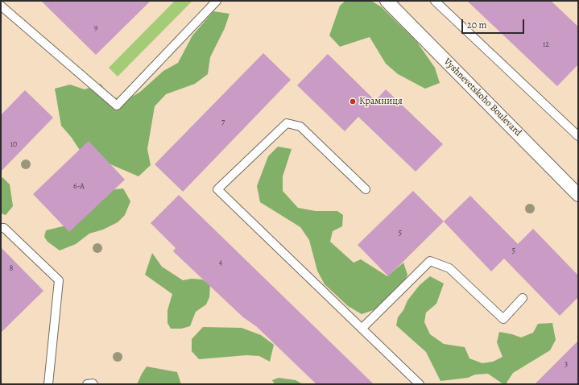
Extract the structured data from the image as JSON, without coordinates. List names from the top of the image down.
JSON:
{
  "streets": {
    "street": ["Vyshnevetskoho Boulevard"]
  },
  "places": ["Крамниця"],
  "house_numbers": [
    "9",
    "12",
    "7",
    "10",
    "6-А",
    "5",
    "5",
    "4",
    "8",
    "3"
  ],
  "scale_bar": "20 m"
}
